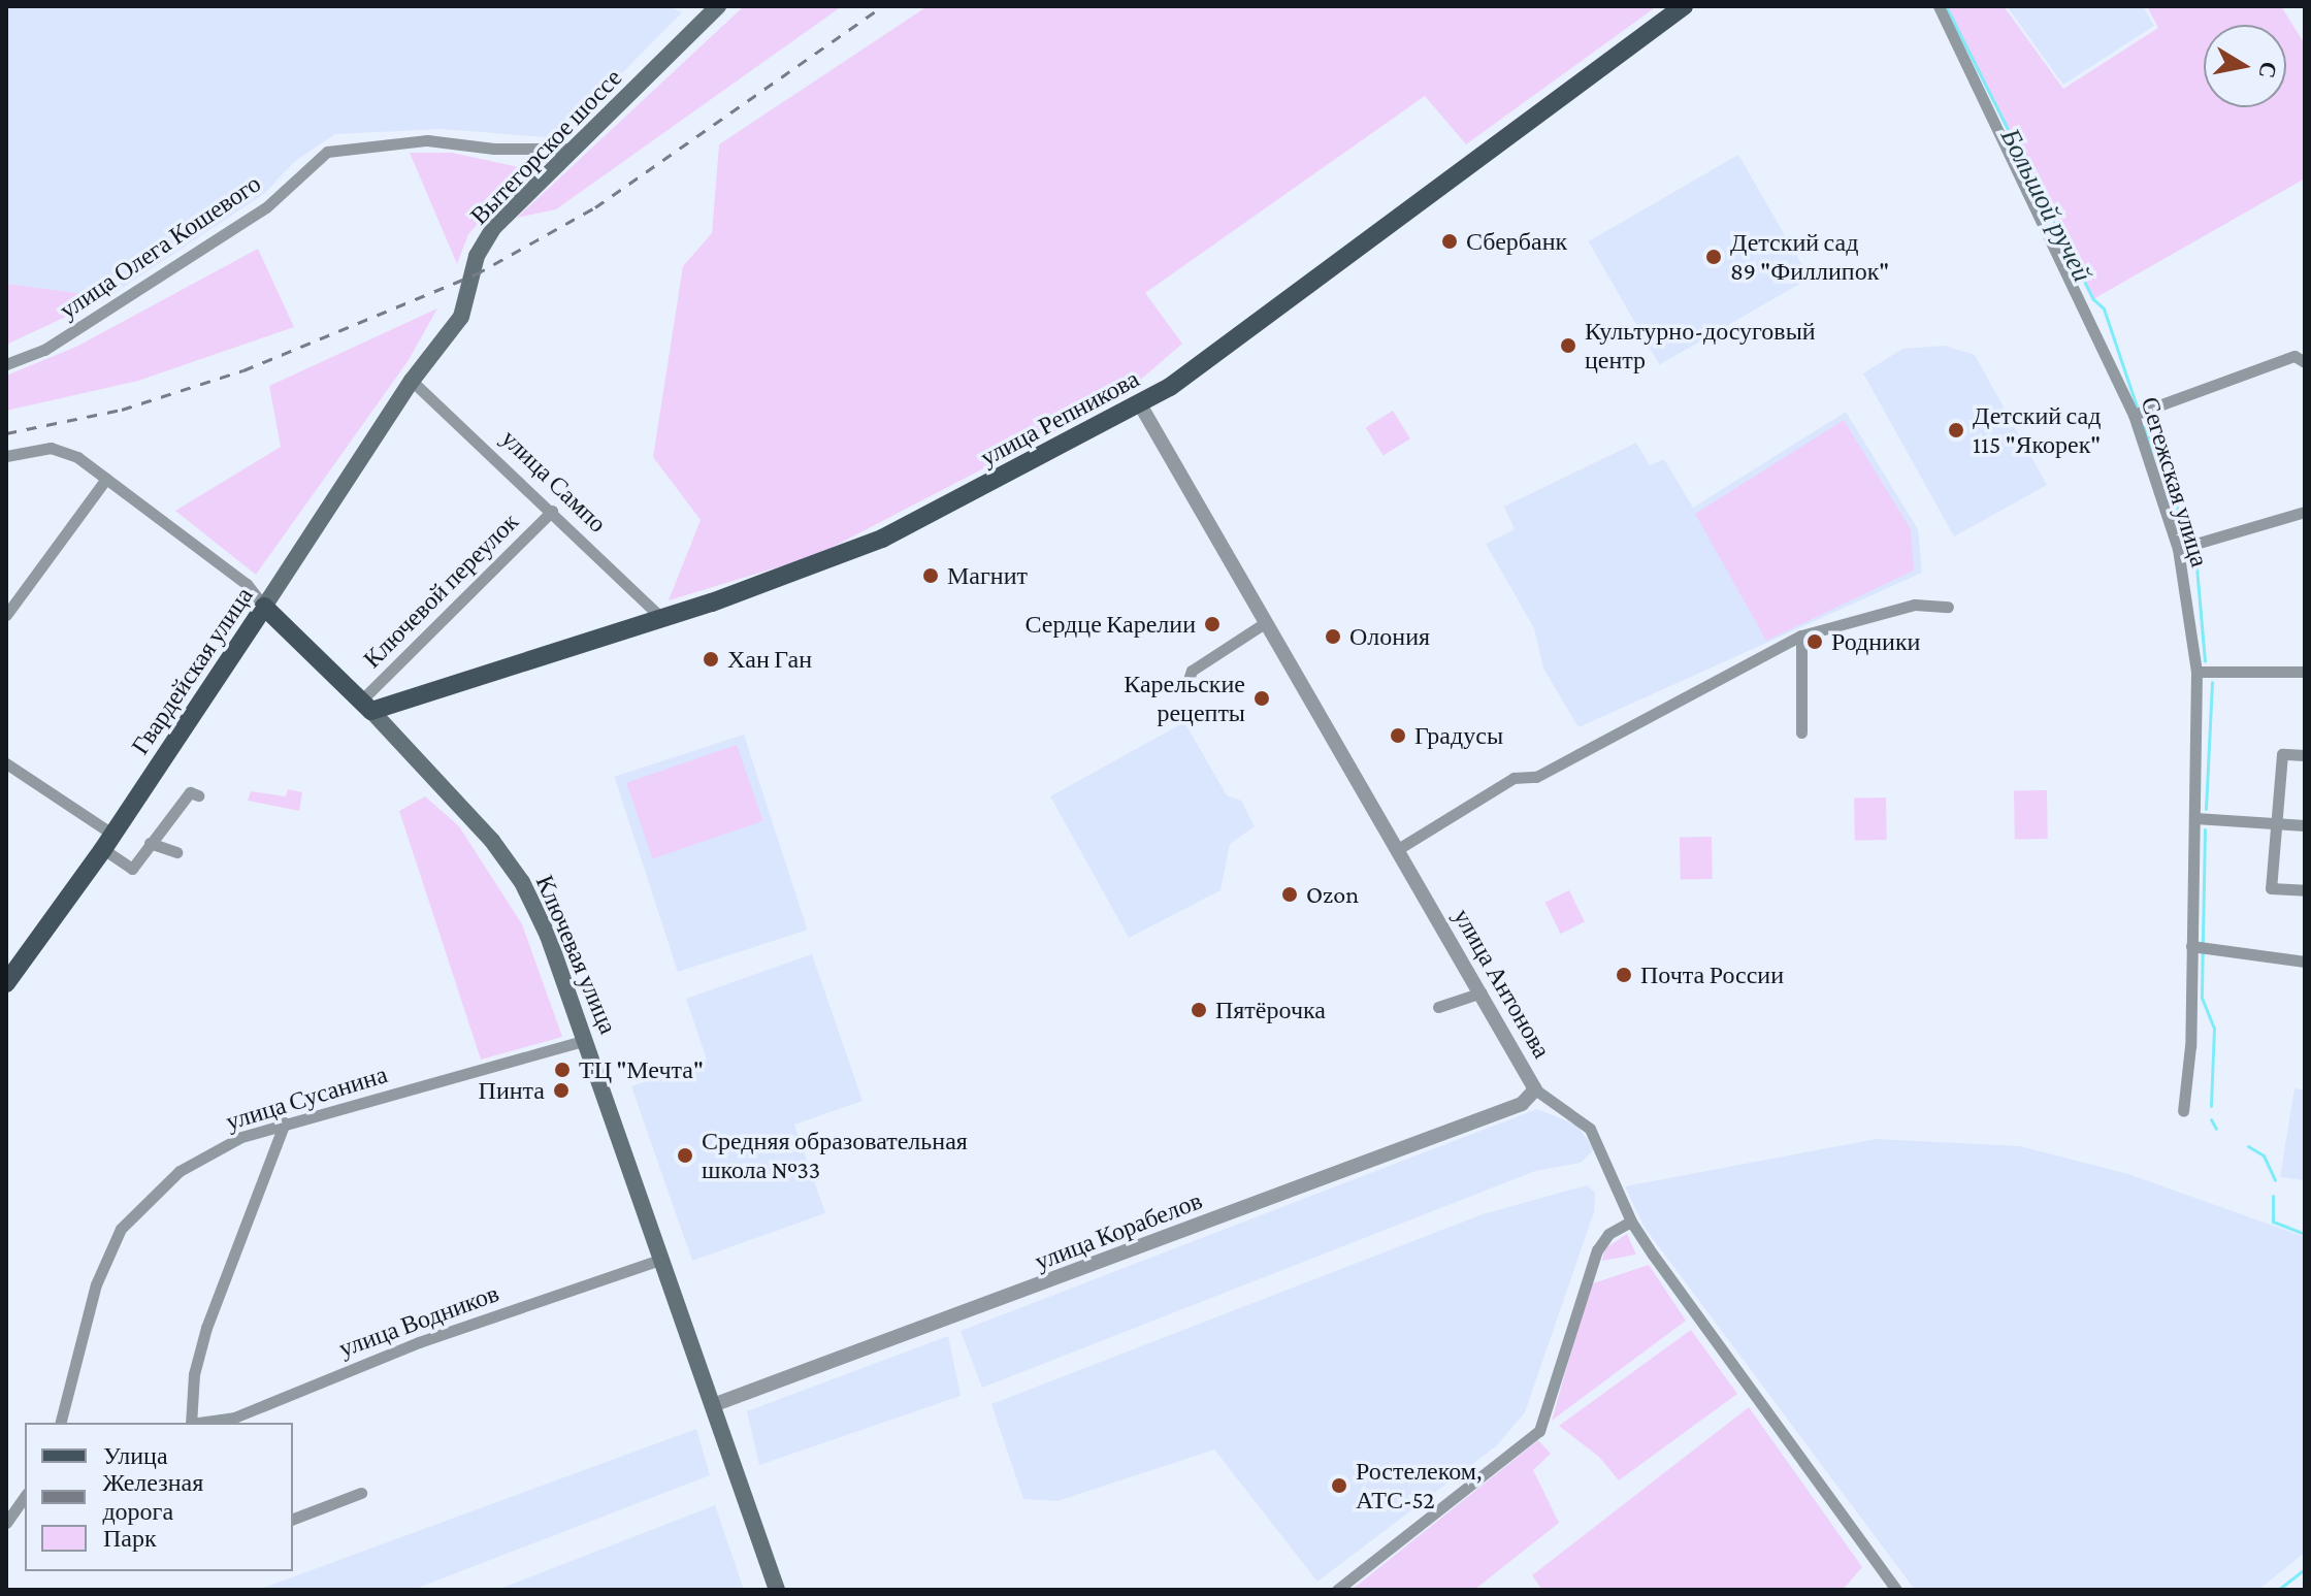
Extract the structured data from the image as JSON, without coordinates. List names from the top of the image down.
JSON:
{
  "streets": {
    "main road": [
      "Вытегорское шоссе",
      "улица Репникова",
      "Гвардейская улица",
      "Ключевая улица"
    ],
    "street": [
      "улица Олега Кошевого",
      "улица Сампо",
      "Сегежская улица",
      "Ключевой переулок",
      "улица Антонова",
      "улица Сусанина",
      "улица Корабелов",
      "улица Водников"
    ]
  },
  "crossings": [
    ["Вытегорское шоссе", "улица Олега Кошевого"],
    ["Вытегорское шоссе", "улица Сампо"],
    ["Вытегорское шоссе", "Гвардейская улица"],
    ["улица Репникова", "улица Сампо"],
    ["улица Репникова", "Ключевой переулок"],
    ["улица Репникова", "Ключевая улица"],
    ["улица Репникова", "улица Антонова"],
    ["улица Сампо", "Ключевой переулок"],
    ["улица Сампо", "Гвардейская улица"],
    ["Ключевой переулок", "Ключевая улица"],
    ["Гвардейская улица", "Ключевая улица"],
    ["Ключевая улица", "улица Сусанина"],
    ["Ключевая улица", "улица Корабелов"],
    ["Ключевая улица", "улица Водников"],
    ["улица Антонова", "улица Корабелов"]
  ],
  "water": ["Большой ручей"],
  "places": [
    "Сбербанк",
    "Детский сад 89 \"Филлипок\"",
    "Культурно-досуговый центр",
    "Детский сад 115 \"Якорек\"",
    "Магнит",
    "Сердце Карелии",
    "Олония",
    "Родники",
    "Хан Ган",
    "Карельские рецепты",
    "Градусы",
    "Ozon",
    "Почта России",
    "Пятёрочка",
    "ТЦ \"Мечта\"",
    "Пинта",
    "Средняя образовательная школа №33",
    "Ростелеком, АТС-52"
  ],
  "legend": ["Улица", "Железная дорога", "Парк"],
  "north": "right"
}
